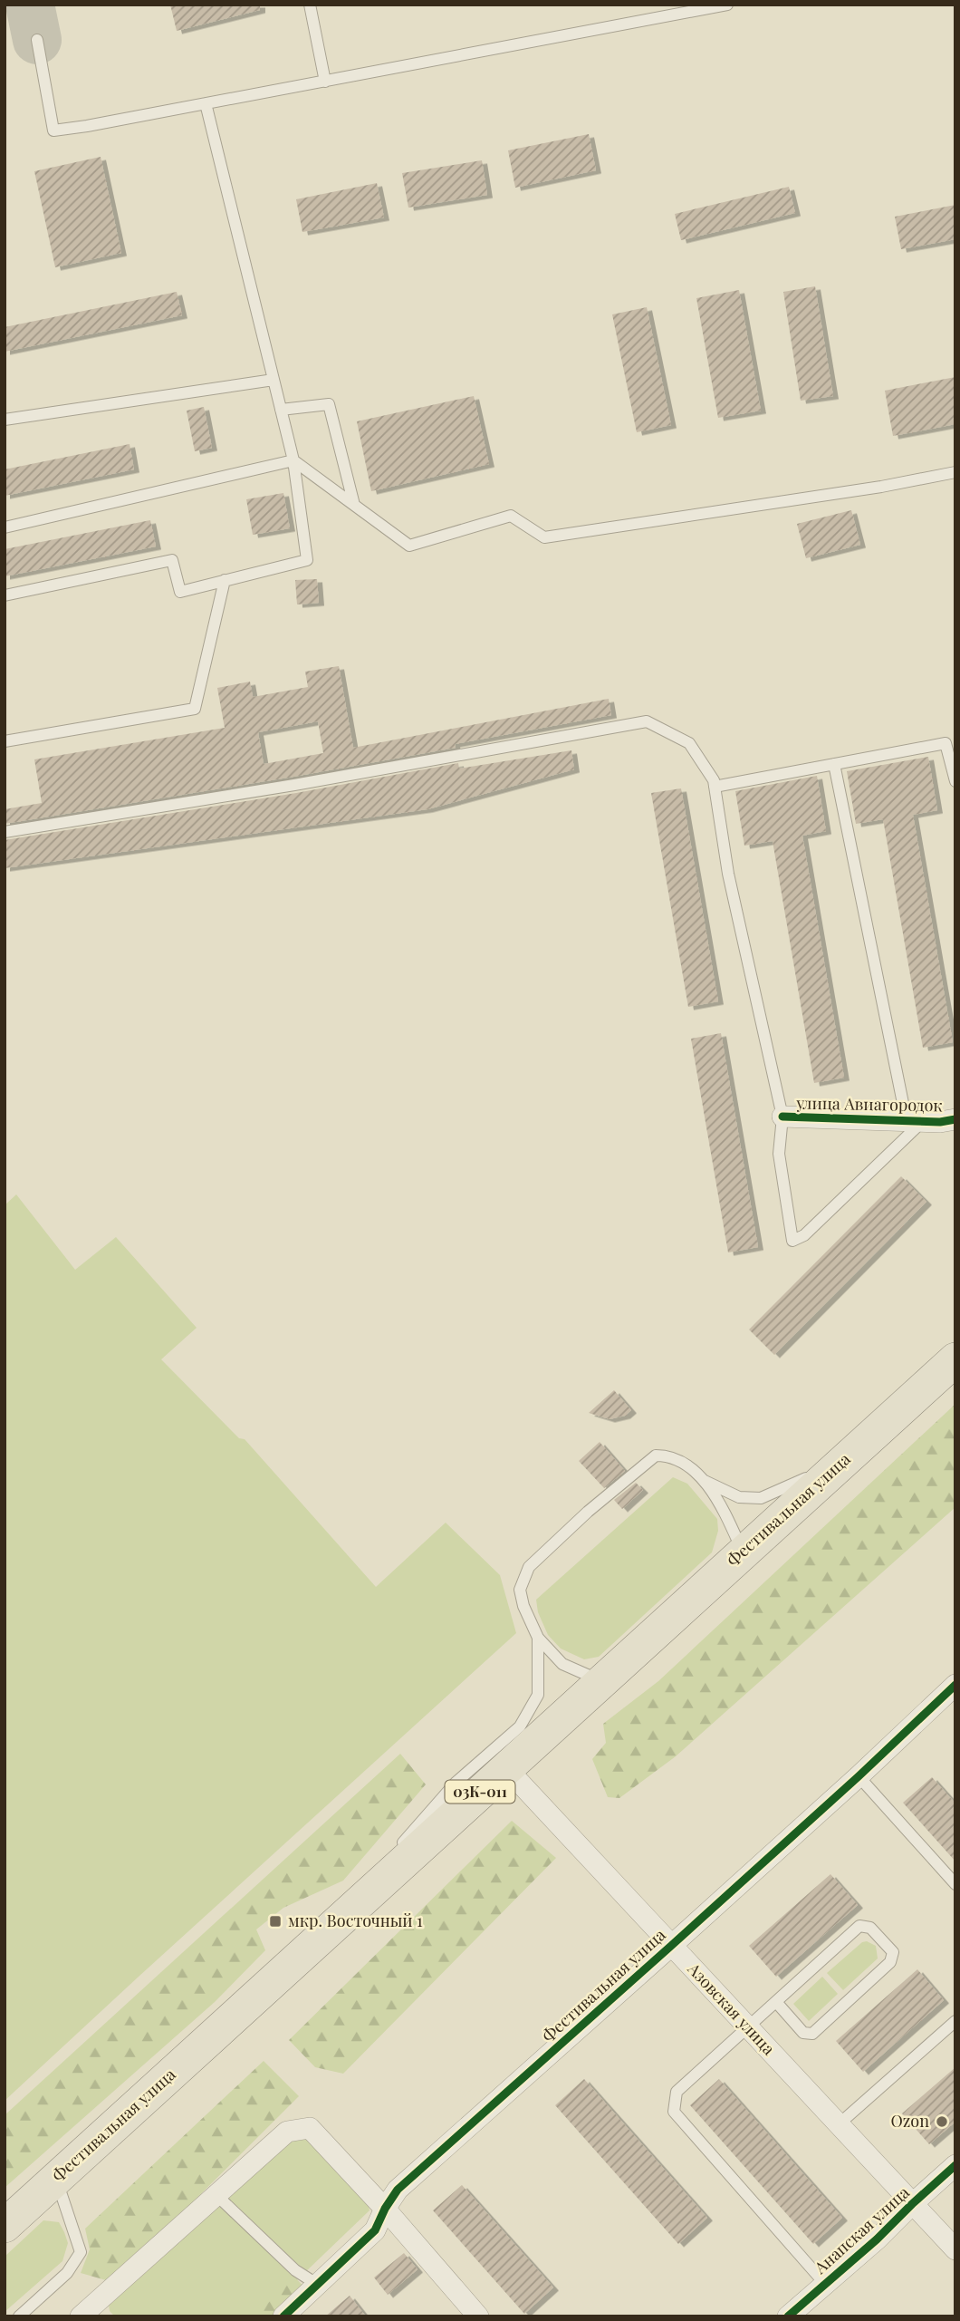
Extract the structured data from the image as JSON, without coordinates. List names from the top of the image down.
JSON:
{
  "streets": {
    "main road": ["Фестивальная улица", "03К-011"],
    "street": ["улица Авиагородок", "Азовская улица", "Анапская улица"]
  },
  "crossings": [
    ["Фестивальная улица", "Азовская улица"],
    ["Азовская улица", "Анапская улица"]
  ],
  "places": {
    "transit": ["мкр. Восточный 1"],
    "other": ["Ozon"]
  }
}
